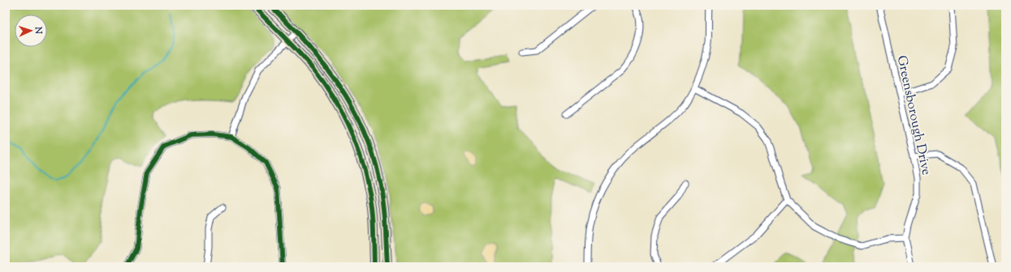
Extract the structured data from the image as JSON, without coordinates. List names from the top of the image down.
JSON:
{
  "streets": {
    "street": ["Greensborough Drive"]
  },
  "north": "right"
}
